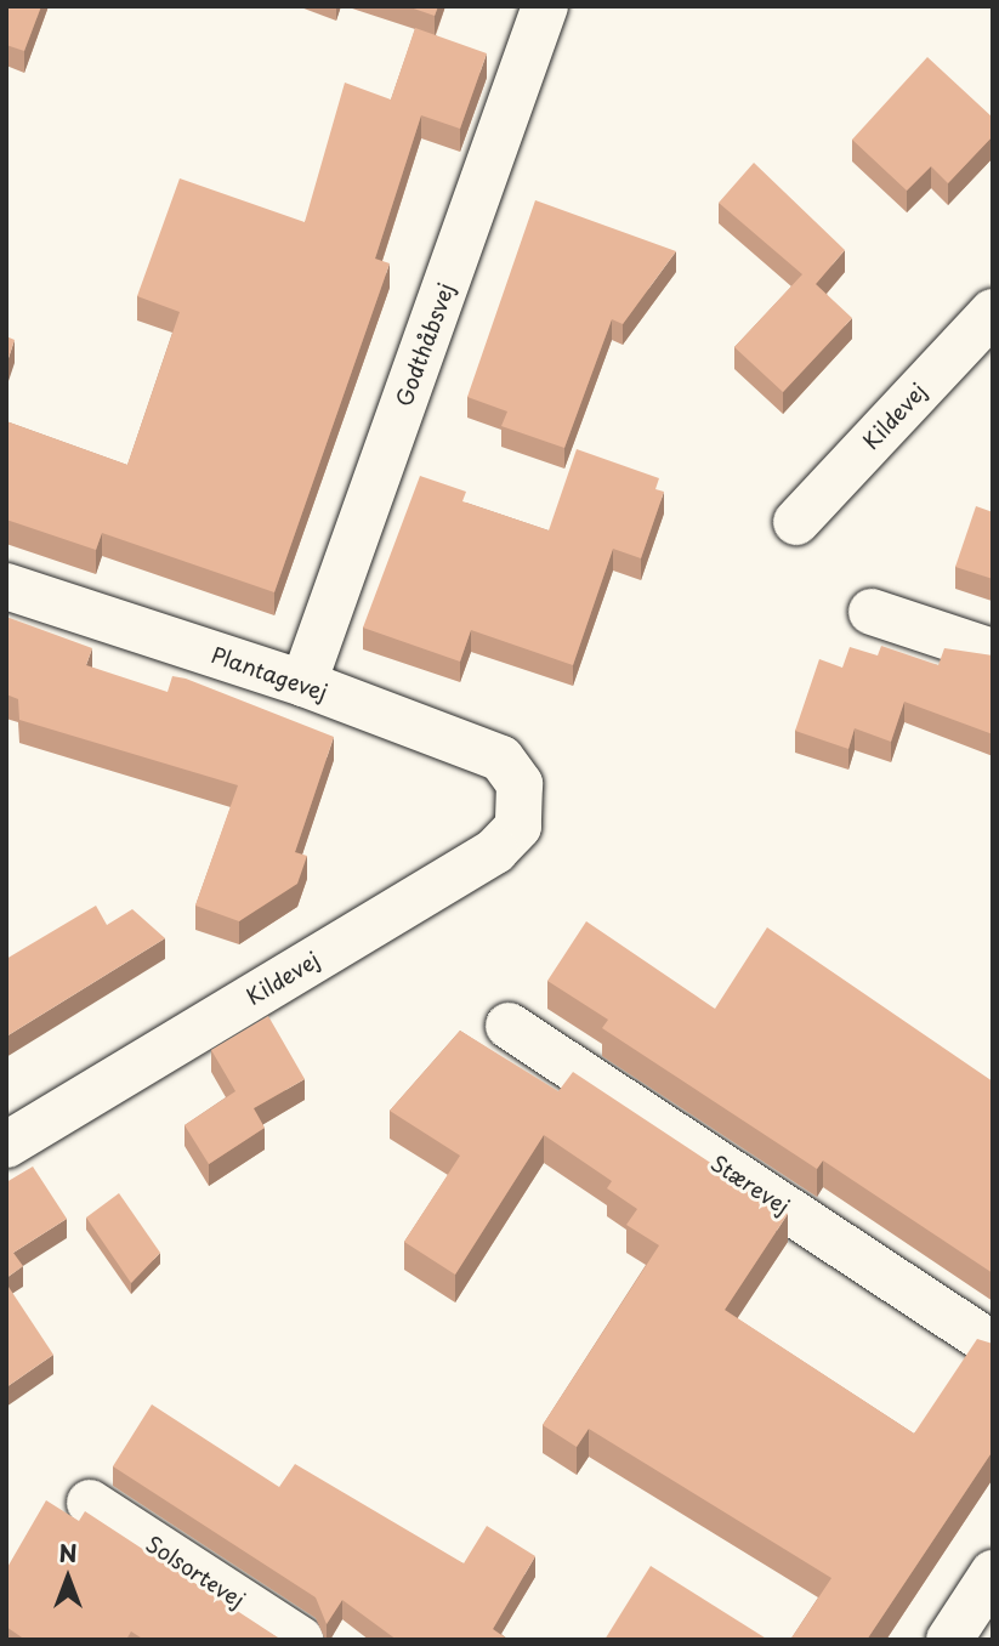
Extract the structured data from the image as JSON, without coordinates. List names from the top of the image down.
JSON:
{
  "streets": {
    "street": [
      "Godthåbsvej",
      "Kildevej",
      "Plantagevej",
      "Stærevej",
      "Solsortevej"
    ]
  },
  "crossings": [
    ["Godthåbsvej", "Plantagevej"],
    ["Kildevej", "Plantagevej"]
  ],
  "north": "top"
}
